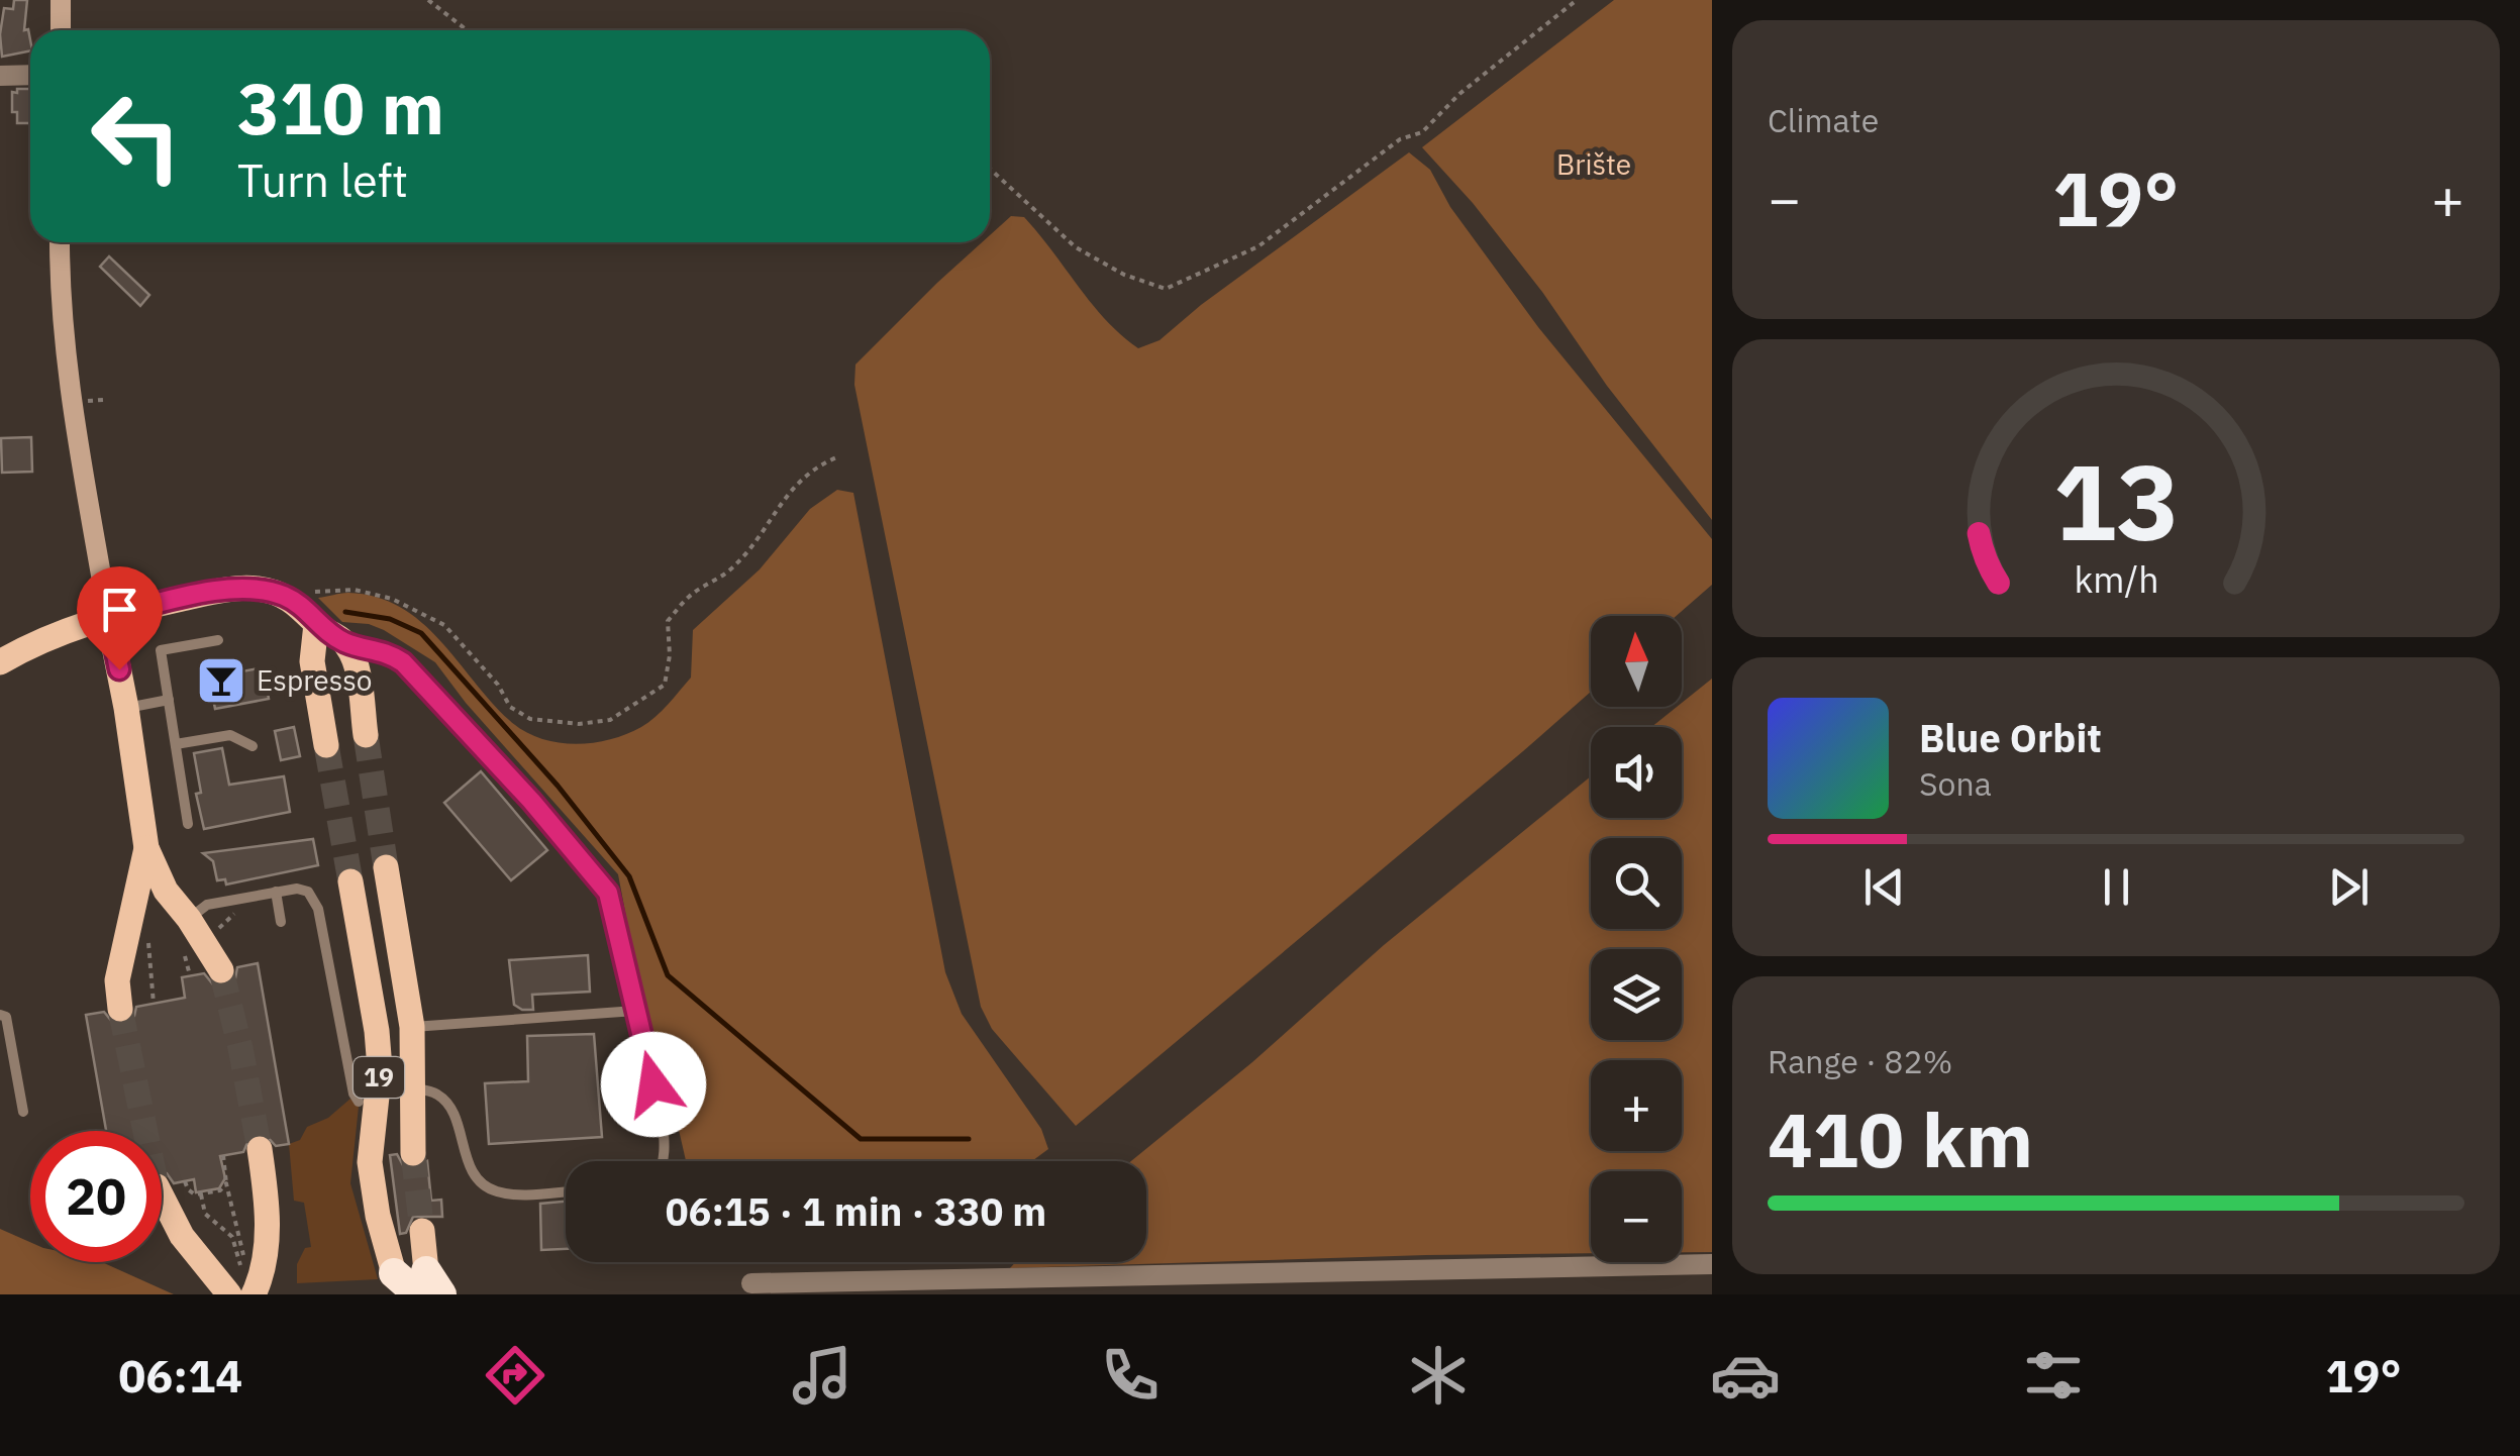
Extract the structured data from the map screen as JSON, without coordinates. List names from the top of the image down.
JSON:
{
  "streets": {
    "main road": ["19"]
  },
  "parks": ["Brište"],
  "places": {
    "bar": ["Espresso"]
  },
  "north": "top",
  "page": {
    "tile": [
      "Climate",
      ["Range · 82%", "410 km"]
    ],
    "turn": ["310 m", "Turn left"],
    "heat": ["−", "19°", "+"],
    "map_buttons": ["+", "−"],
    "song": ["Blue Orbit", "Sona"],
    "limit": "20",
    "trip": "06:15 · 1 min · 330 m",
    "tabs": ["06:14", "19°"],
    "gauge": ["13", "km/h"]
  }
}
